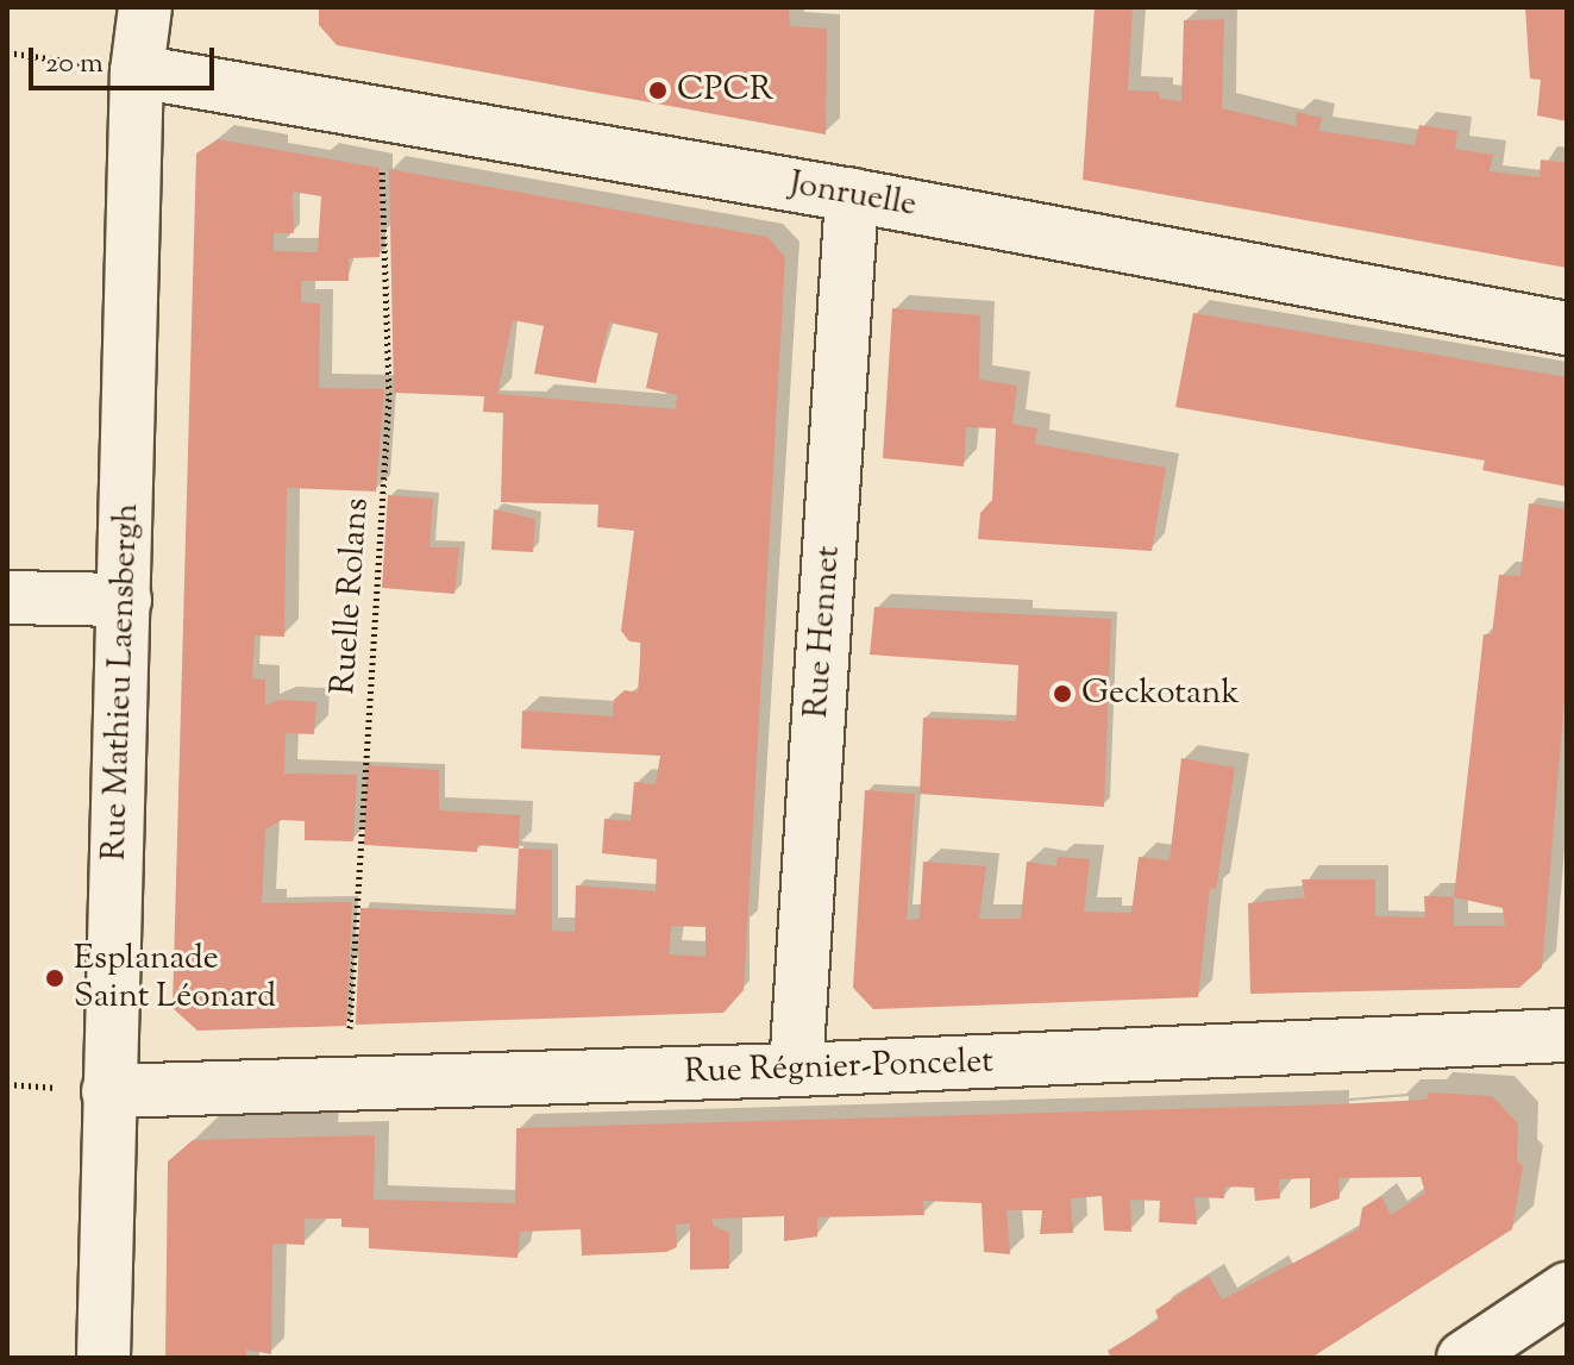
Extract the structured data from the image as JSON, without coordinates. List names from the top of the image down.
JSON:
{
  "streets": {
    "street": [
      "Jonruelle",
      "Rue Hennet",
      "Rue Mathieu Laensbergh",
      "Rue Régnier-Poncelet"
    ],
    "path": ["Ruelle Rolans"]
  },
  "crossings": [
    ["Jonruelle", "Ruelle Rolans"],
    ["Jonruelle", "Rue Hennet"],
    ["Jonruelle", "Rue Mathieu Laensbergh"],
    ["Ruelle Rolans", "Rue Régnier-Poncelet"],
    ["Rue Hennet", "Rue Régnier-Poncelet"],
    ["Rue Mathieu Laensbergh", "Rue Régnier-Poncelet"]
  ],
  "places": ["CPCR", "Geckotank", "Esplanade Saint Léonard"],
  "scale_bar": "20 m"
}
